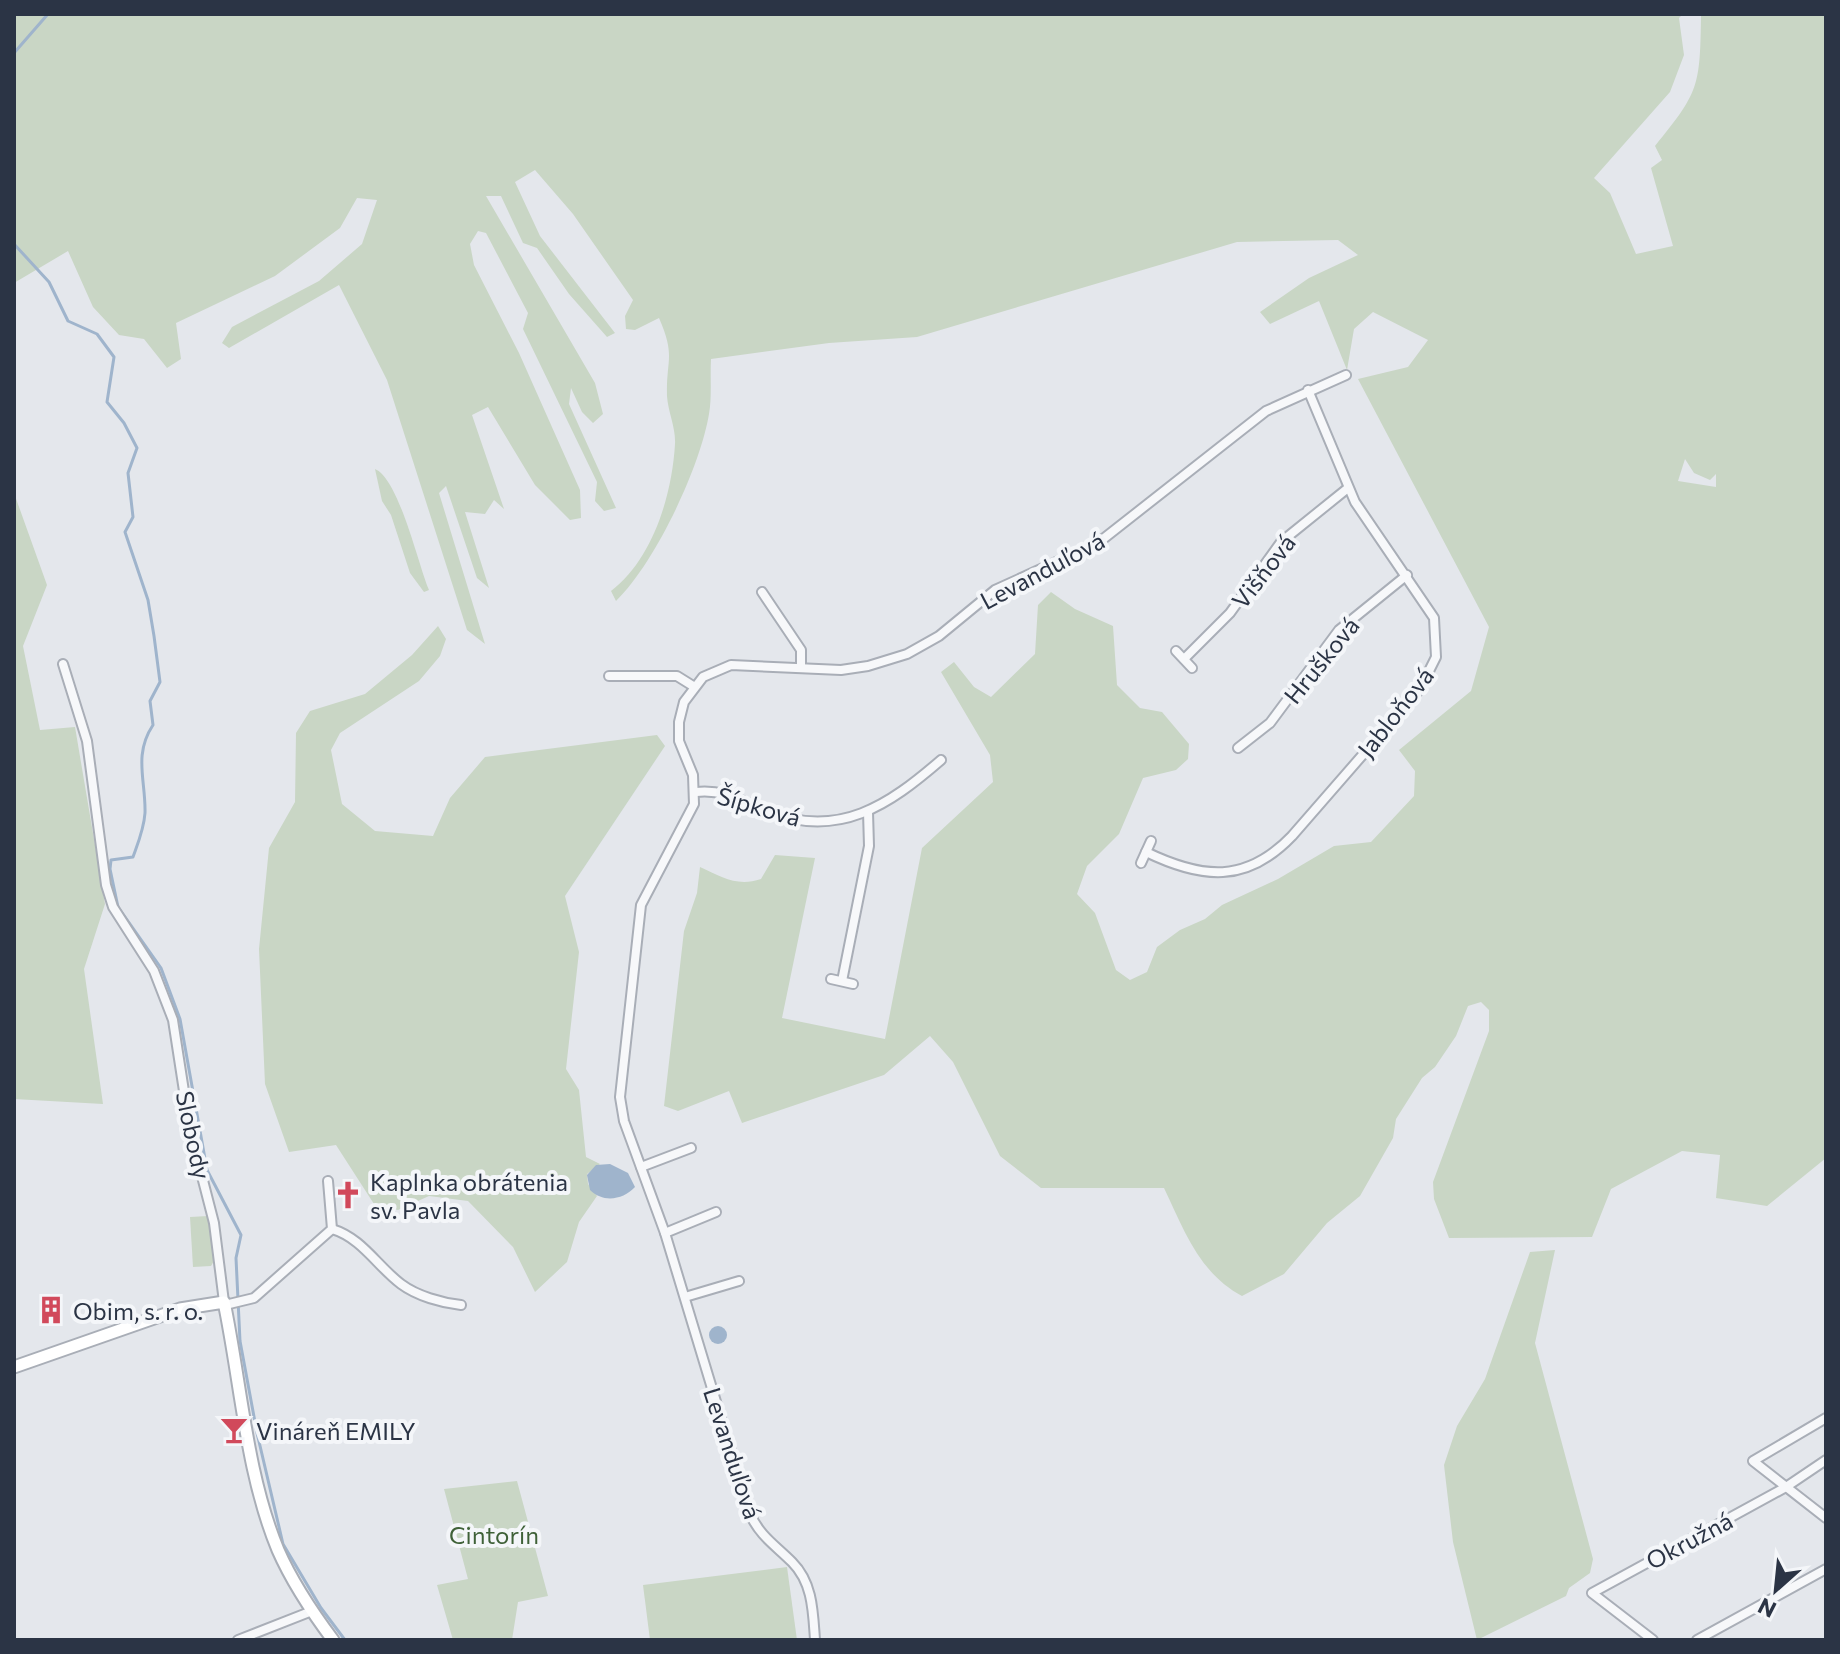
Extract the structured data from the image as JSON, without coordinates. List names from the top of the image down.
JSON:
{
  "streets": {
    "street": [
      "Levanduľová",
      "Višňová",
      "Hrušková",
      "Jabloňová",
      "Šípková",
      "Slobody",
      "Okružná"
    ]
  },
  "crossings": [
    ["Levanduľová", "Jabloňová"],
    ["Levanduľová", "Šípková"],
    ["Višňová", "Jabloňová"],
    ["Hrušková", "Jabloňová"]
  ],
  "parks": ["Cintorín"],
  "places": {
    "church": ["Kaplnka obrátenia sv. Pavla"],
    "building": ["Obim, s. r. o."],
    "bar": ["Vináreň EMILY"]
  },
  "north": "bottom left"
}
